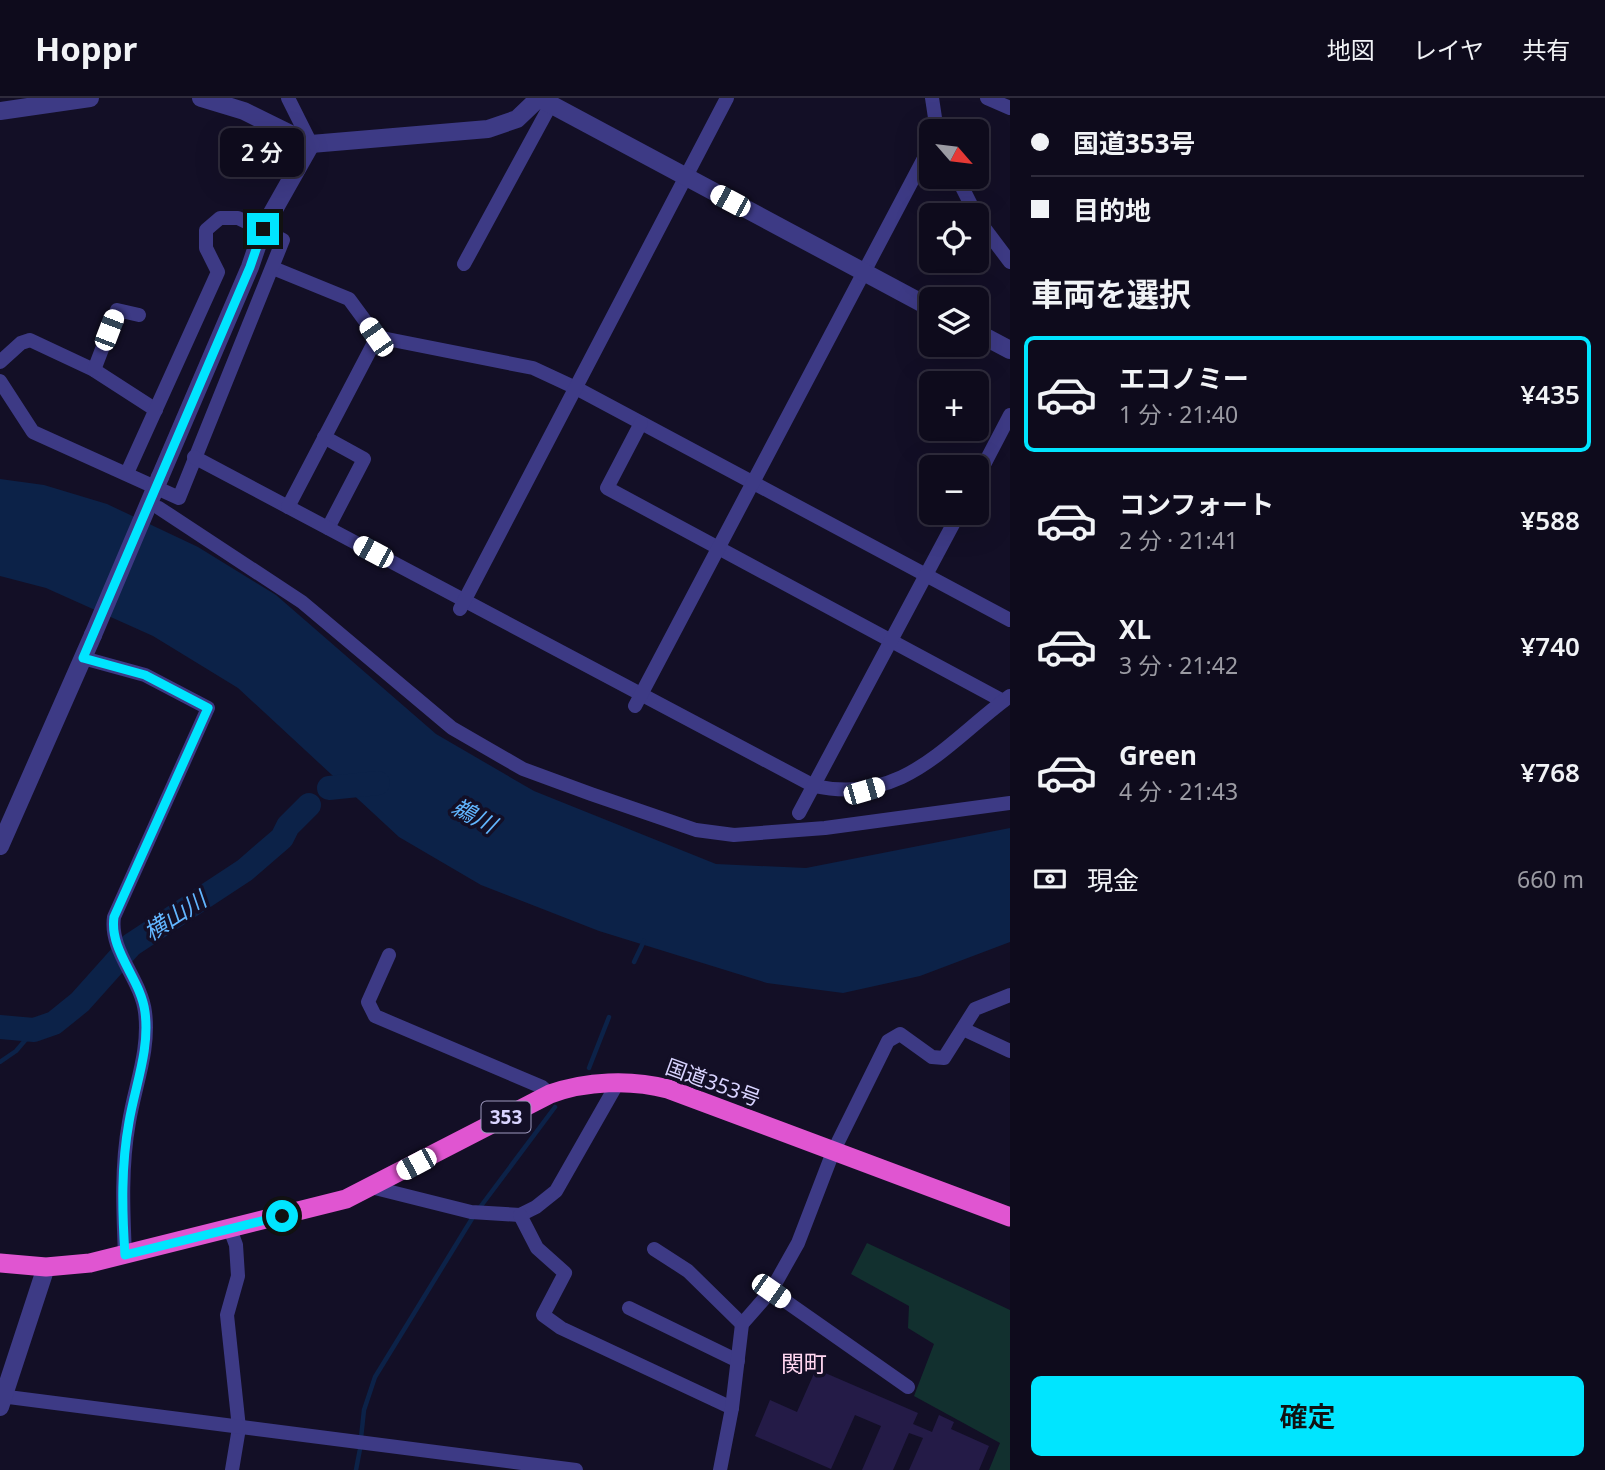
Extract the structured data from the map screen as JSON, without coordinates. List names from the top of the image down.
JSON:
{
  "streets": {
    "highway": ["国道353号", "353"]
  },
  "districts": ["関町"],
  "water": ["鵜川", "横山川"],
  "north": "bottom right",
  "page": {
    "header": "Hoppr",
    "nav": ["地図", "レイヤ", "共有"],
    "banner": ["国道353号", "目的地"],
    "map_buttons": ["+", "−"],
    "bubble": "2 分",
    "heading": "車両を選択",
    "list": [
      {
        "name": "エコノミー",
        "note": "1 分 · 21:40",
        "value": "¥435"
      },
      {
        "name": "コンフォート",
        "note": "2 分 · 21:41",
        "value": "¥588"
      },
      {
        "name": "XL",
        "note": "3 分 · 21:42",
        "value": "¥740"
      },
      {
        "name": "Green",
        "note": "4 分 · 21:43",
        "value": "¥768"
      }
    ],
    "pay": ["現金", "660 m"],
    "buttons": "確定"
  }
}
